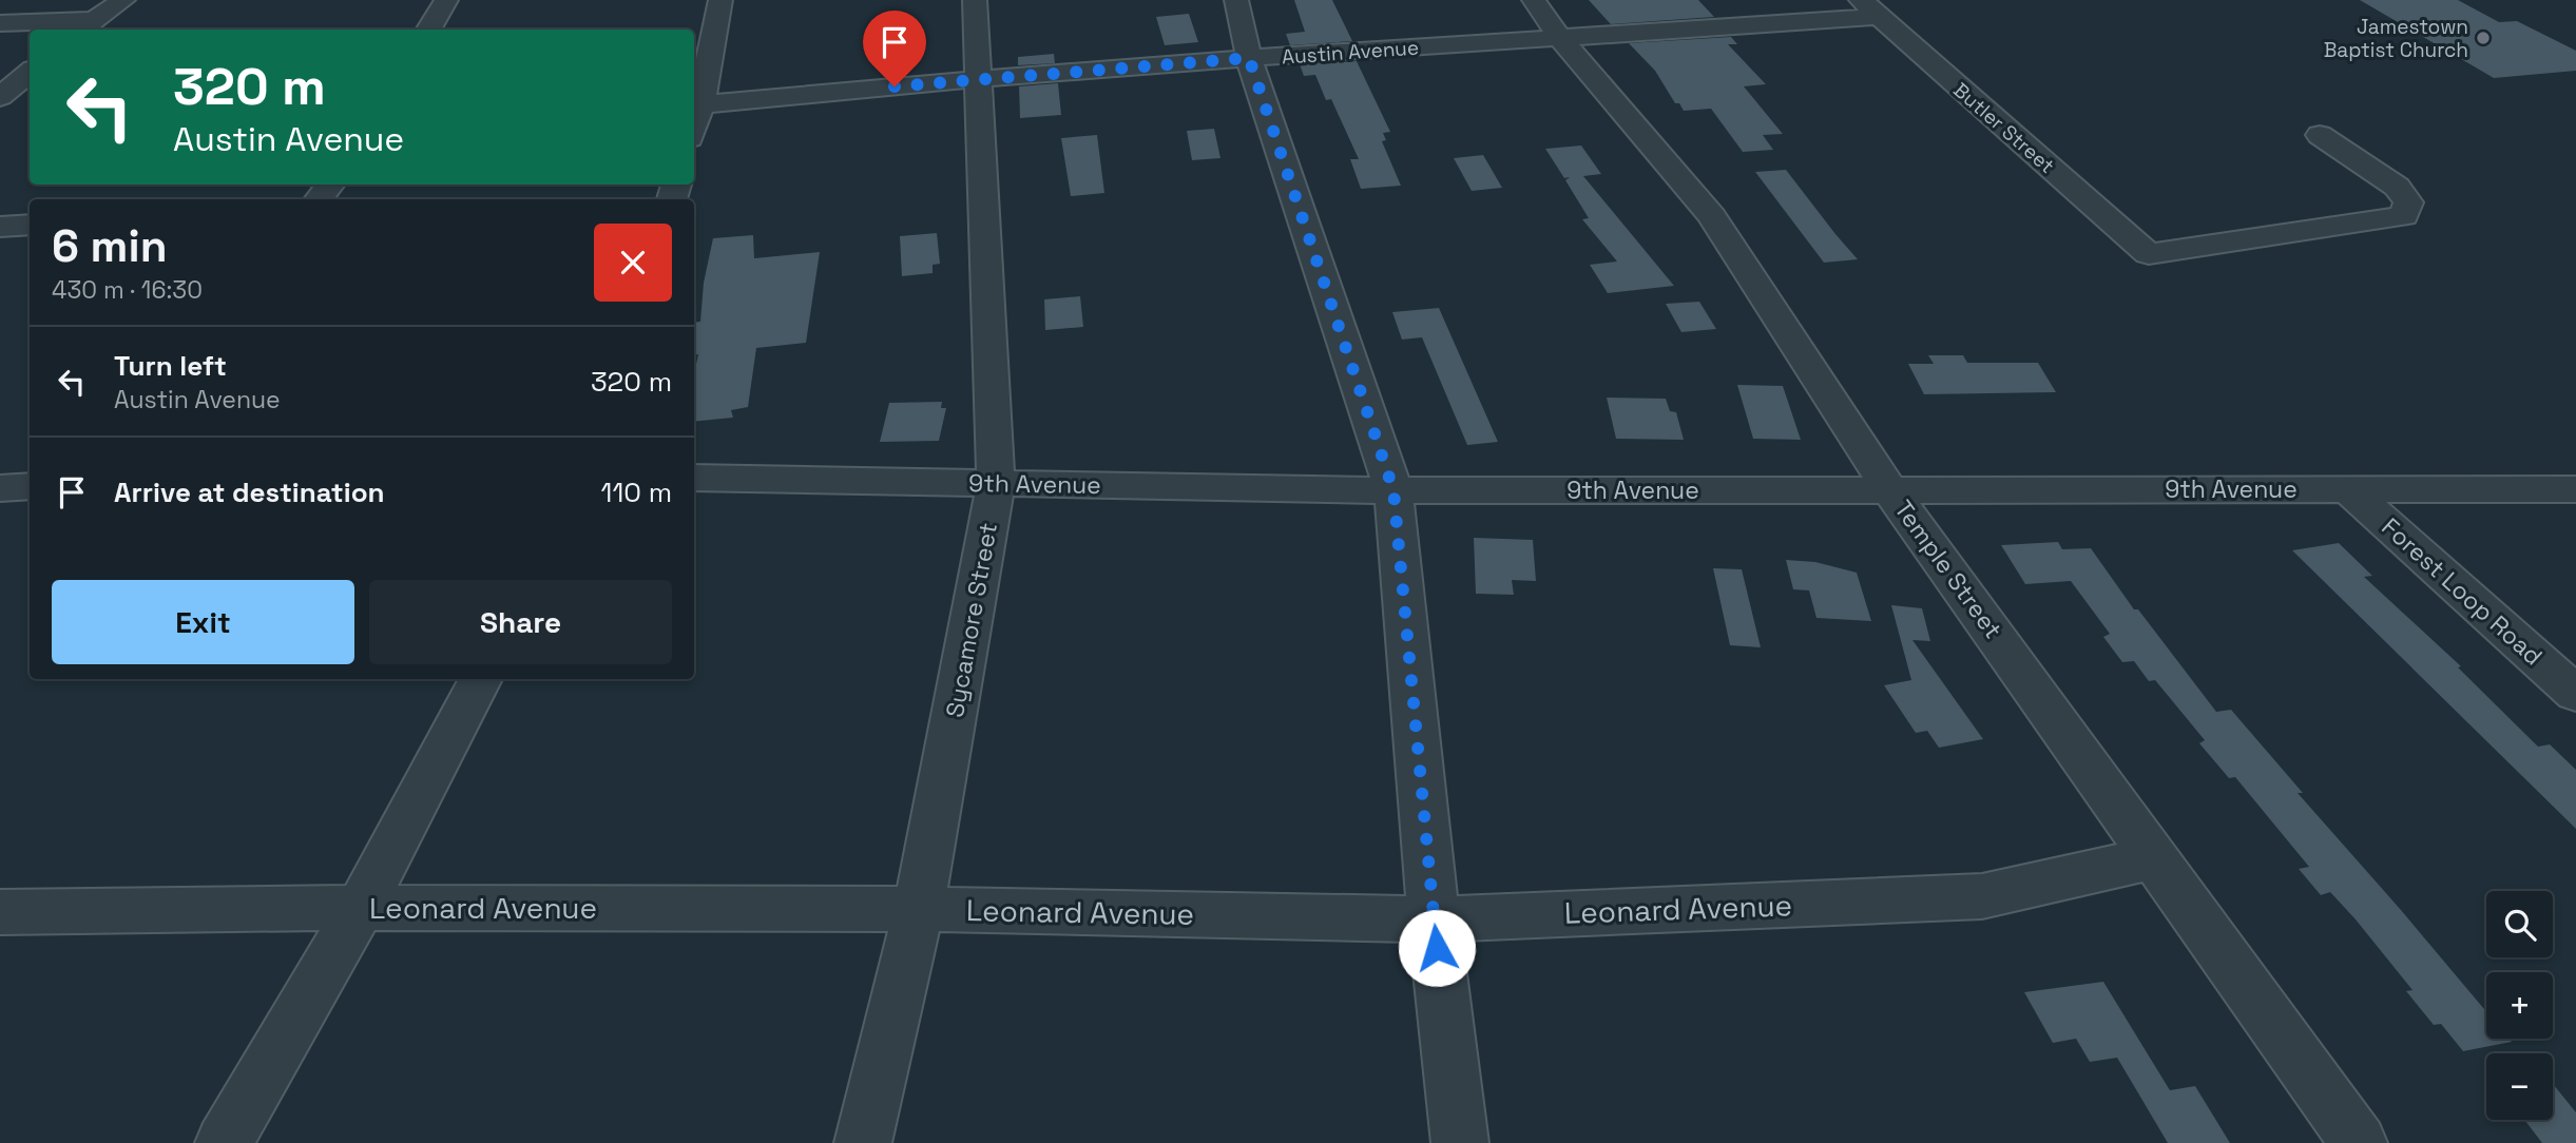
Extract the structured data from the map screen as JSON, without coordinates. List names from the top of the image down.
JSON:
{
  "streets": {
    "street": [
      "Austin Avenue",
      "Butler Street",
      "9th Avenue",
      "Temple Street",
      "Forest Loop Road",
      "Sycamore Street",
      "Leonard Avenue"
    ]
  },
  "crossings": [
    ["Austin Avenue", "Butler Street"],
    ["Austin Avenue", "Temple Street"],
    ["Austin Avenue", "Sycamore Street"],
    ["9th Avenue", "Temple Street"],
    ["9th Avenue", "Forest Loop Road"],
    ["9th Avenue", "Sycamore Street"],
    ["Temple Street", "Leonard Avenue"],
    ["Sycamore Street", "Leonard Avenue"]
  ],
  "places": ["Jamestown Baptist Church"],
  "page": {
    "turn": ["320 m", "Austin Avenue"],
    "heading": ["6 min", "430 m · 16:30"],
    "list": [
      {
        "name": "Turn left",
        "note": "Austin Avenue",
        "value": "320 m"
      },
      {
        "name": "Arrive at destination",
        "value": "110 m"
      }
    ],
    "buttons": ["Exit", "Share"],
    "map_buttons": ["+", "−"]
  }
}
